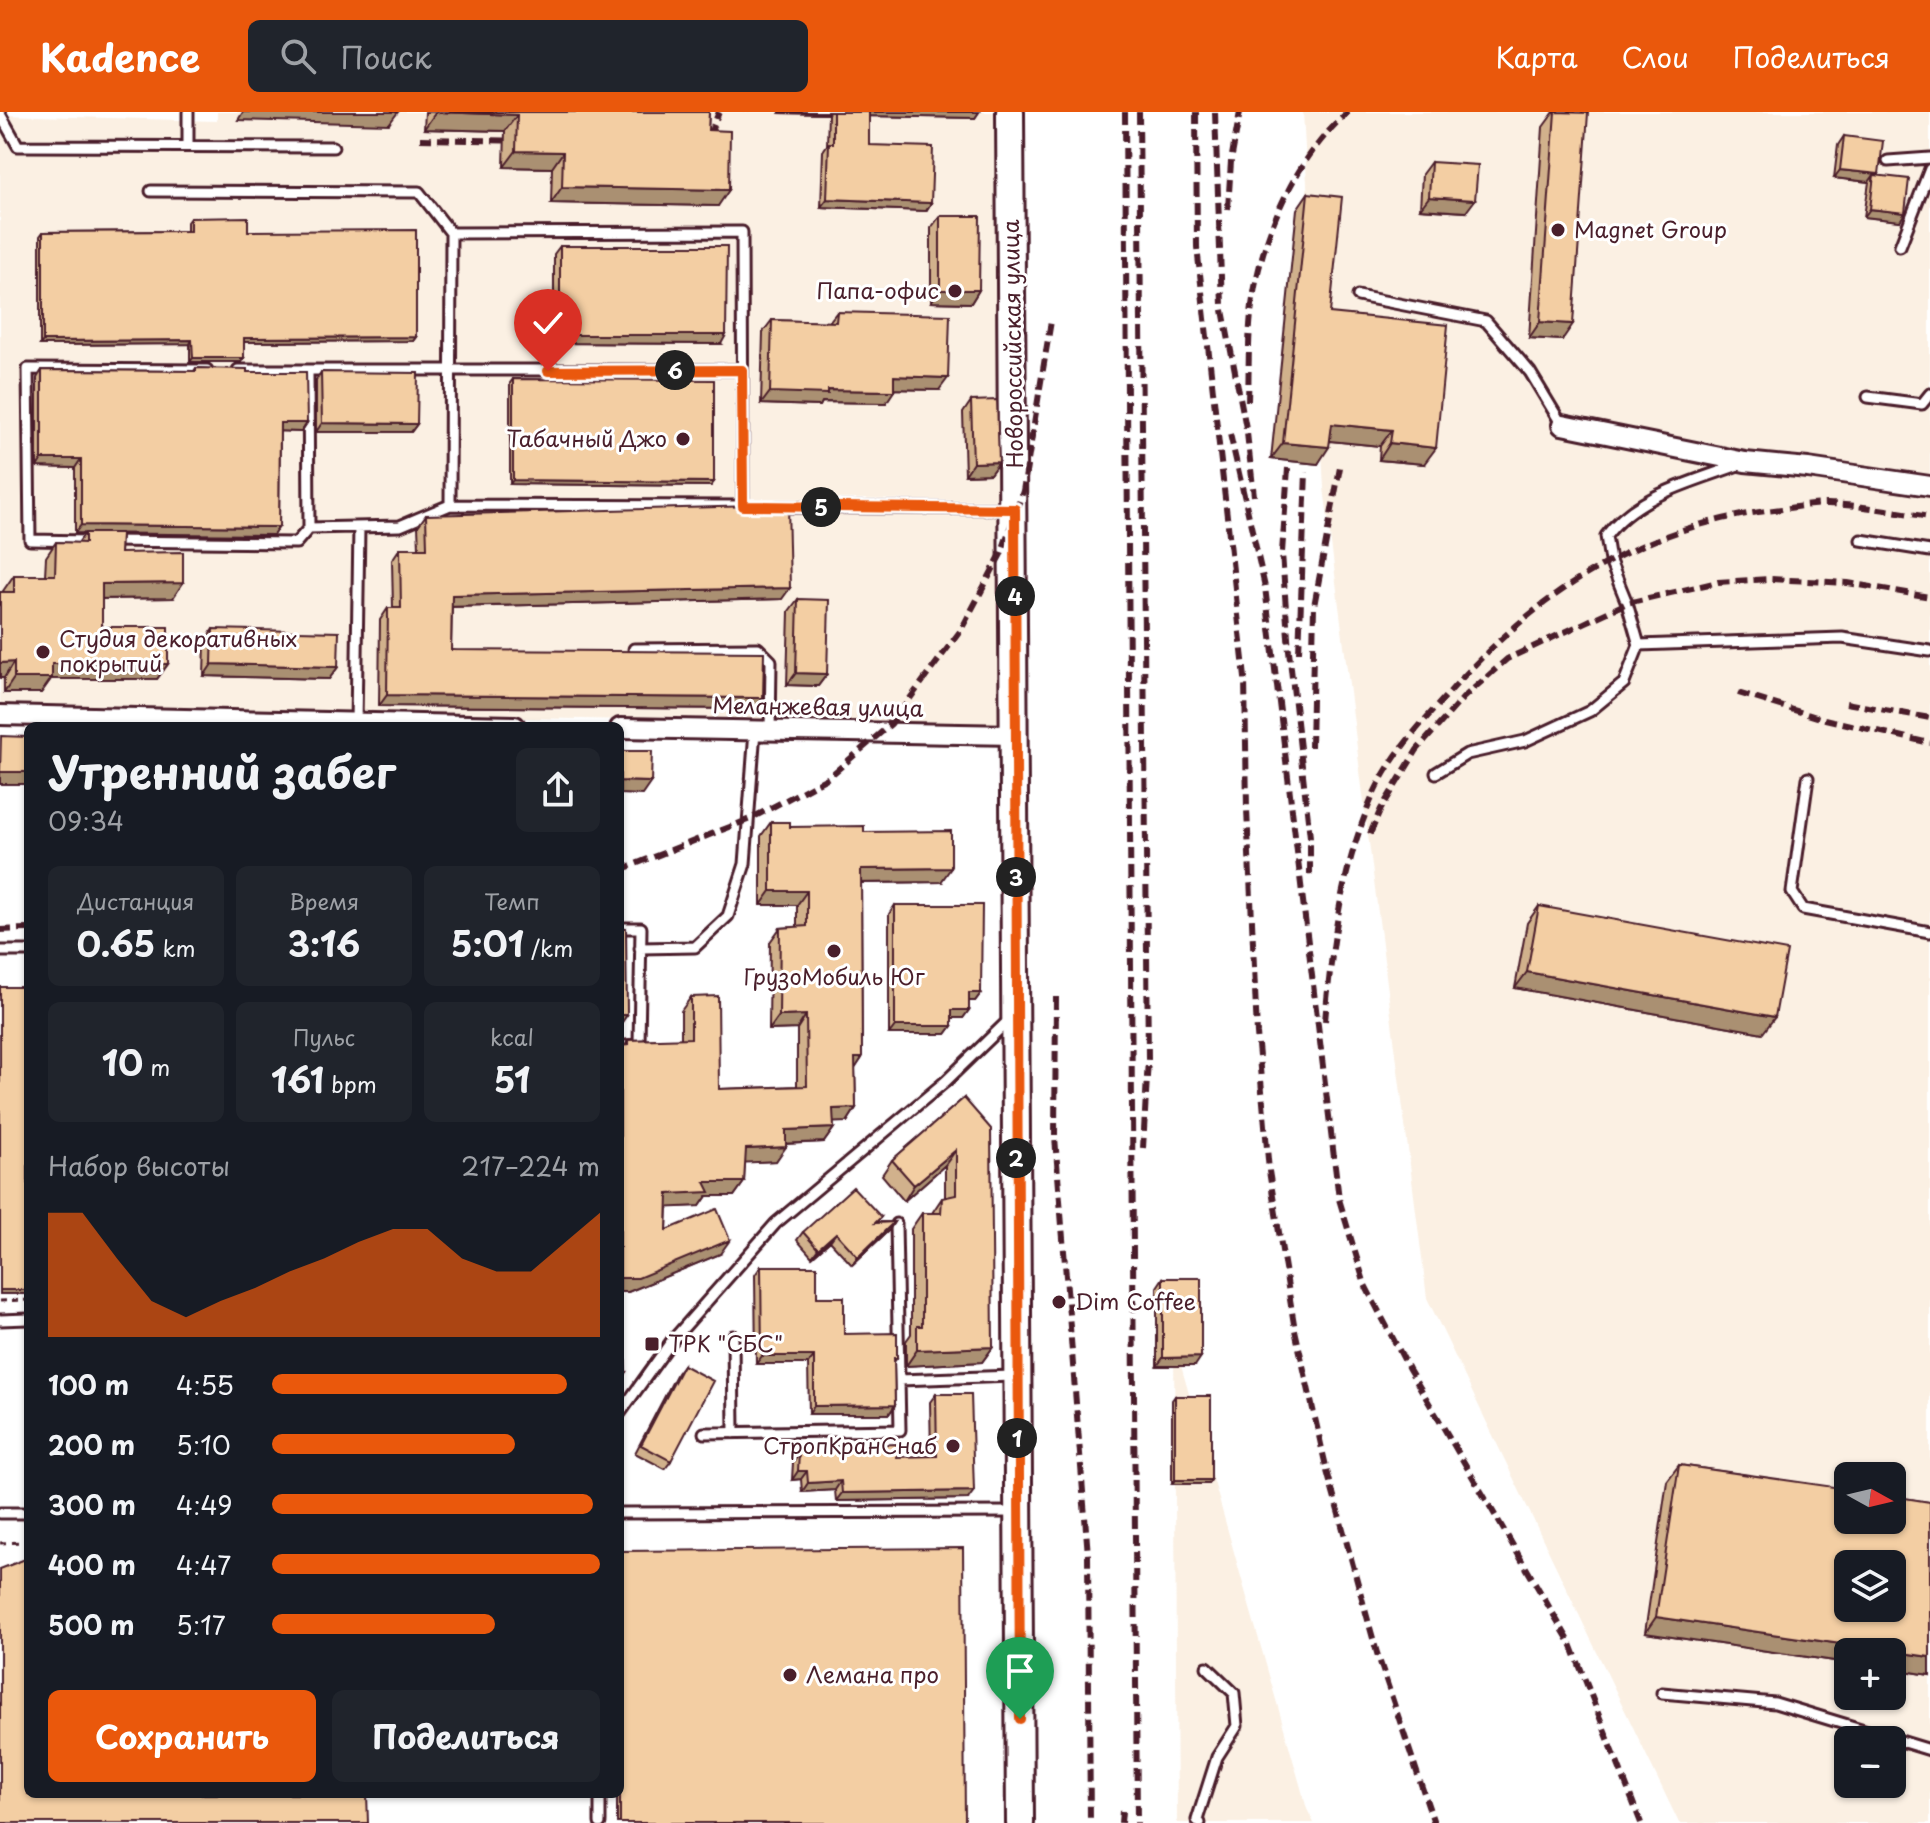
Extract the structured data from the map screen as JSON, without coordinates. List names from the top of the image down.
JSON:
{
  "streets": {
    "main road": ["Новороссийская улица"],
    "street": ["Меланжевая улица"]
  },
  "crossings": [
    ["Новороссийская улица", "Меланжевая улица"]
  ],
  "places": {
    "other": [
      "Magnet Group",
      "Папа-офис",
      "Табачный Джо",
      "Студия декоративных покрытий",
      "ГрузоМобиль Юг",
      "Dim Coffee",
      "СтропКранСнаб",
      "Лемана про"
    ],
    "transit": ["ТРК \"СБС\""]
  },
  "north": "right",
  "page": {
    "header": "Kadence",
    "search": "Поиск",
    "nav": ["Карта", "Слои", "Поделиться"],
    "pins": [
      "6",
      "5",
      "4",
      "3",
      "2",
      "1"
    ],
    "heading": ["Утренний забег", "09:34"],
    "stats": [
      ["Дистанция", "0.65 km"],
      ["Время", "3:16"],
      ["Темп", "5:01 /km"],
      ["10 m"],
      ["Пульс", "161 bpm"],
      ["kcal", "51"]
    ],
    "chart": ["Набор высоты", "217–224 m"],
    "list": [
      {
        "name": "100 m",
        "note": "4:55"
      },
      {
        "name": "200 m",
        "note": "5:10"
      },
      {
        "name": "300 m",
        "note": "4:49"
      },
      {
        "name": "400 m",
        "note": "4:47"
      },
      {
        "name": "500 m",
        "note": "5:17"
      }
    ],
    "map_buttons": ["+", "−"],
    "buttons": ["Сохранить", "Поделиться"]
  }
}
